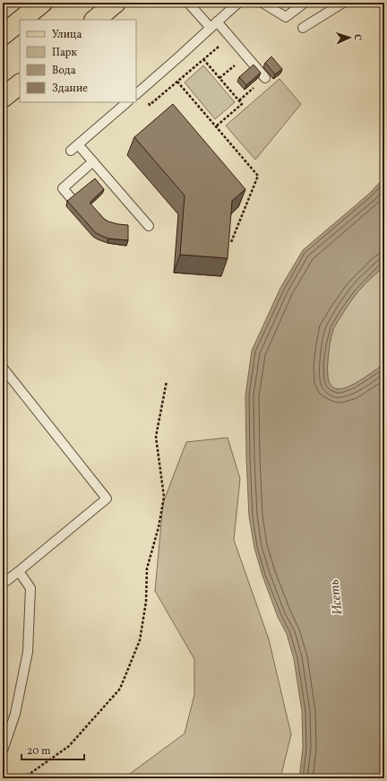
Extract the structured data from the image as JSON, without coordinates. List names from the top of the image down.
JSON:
{
  "water": ["Исеть"],
  "legend": [
    "Улица",
    "Парк",
    "Вода",
    "Здание"
  ],
  "scale_bar": "20 m",
  "north": "right"
}
